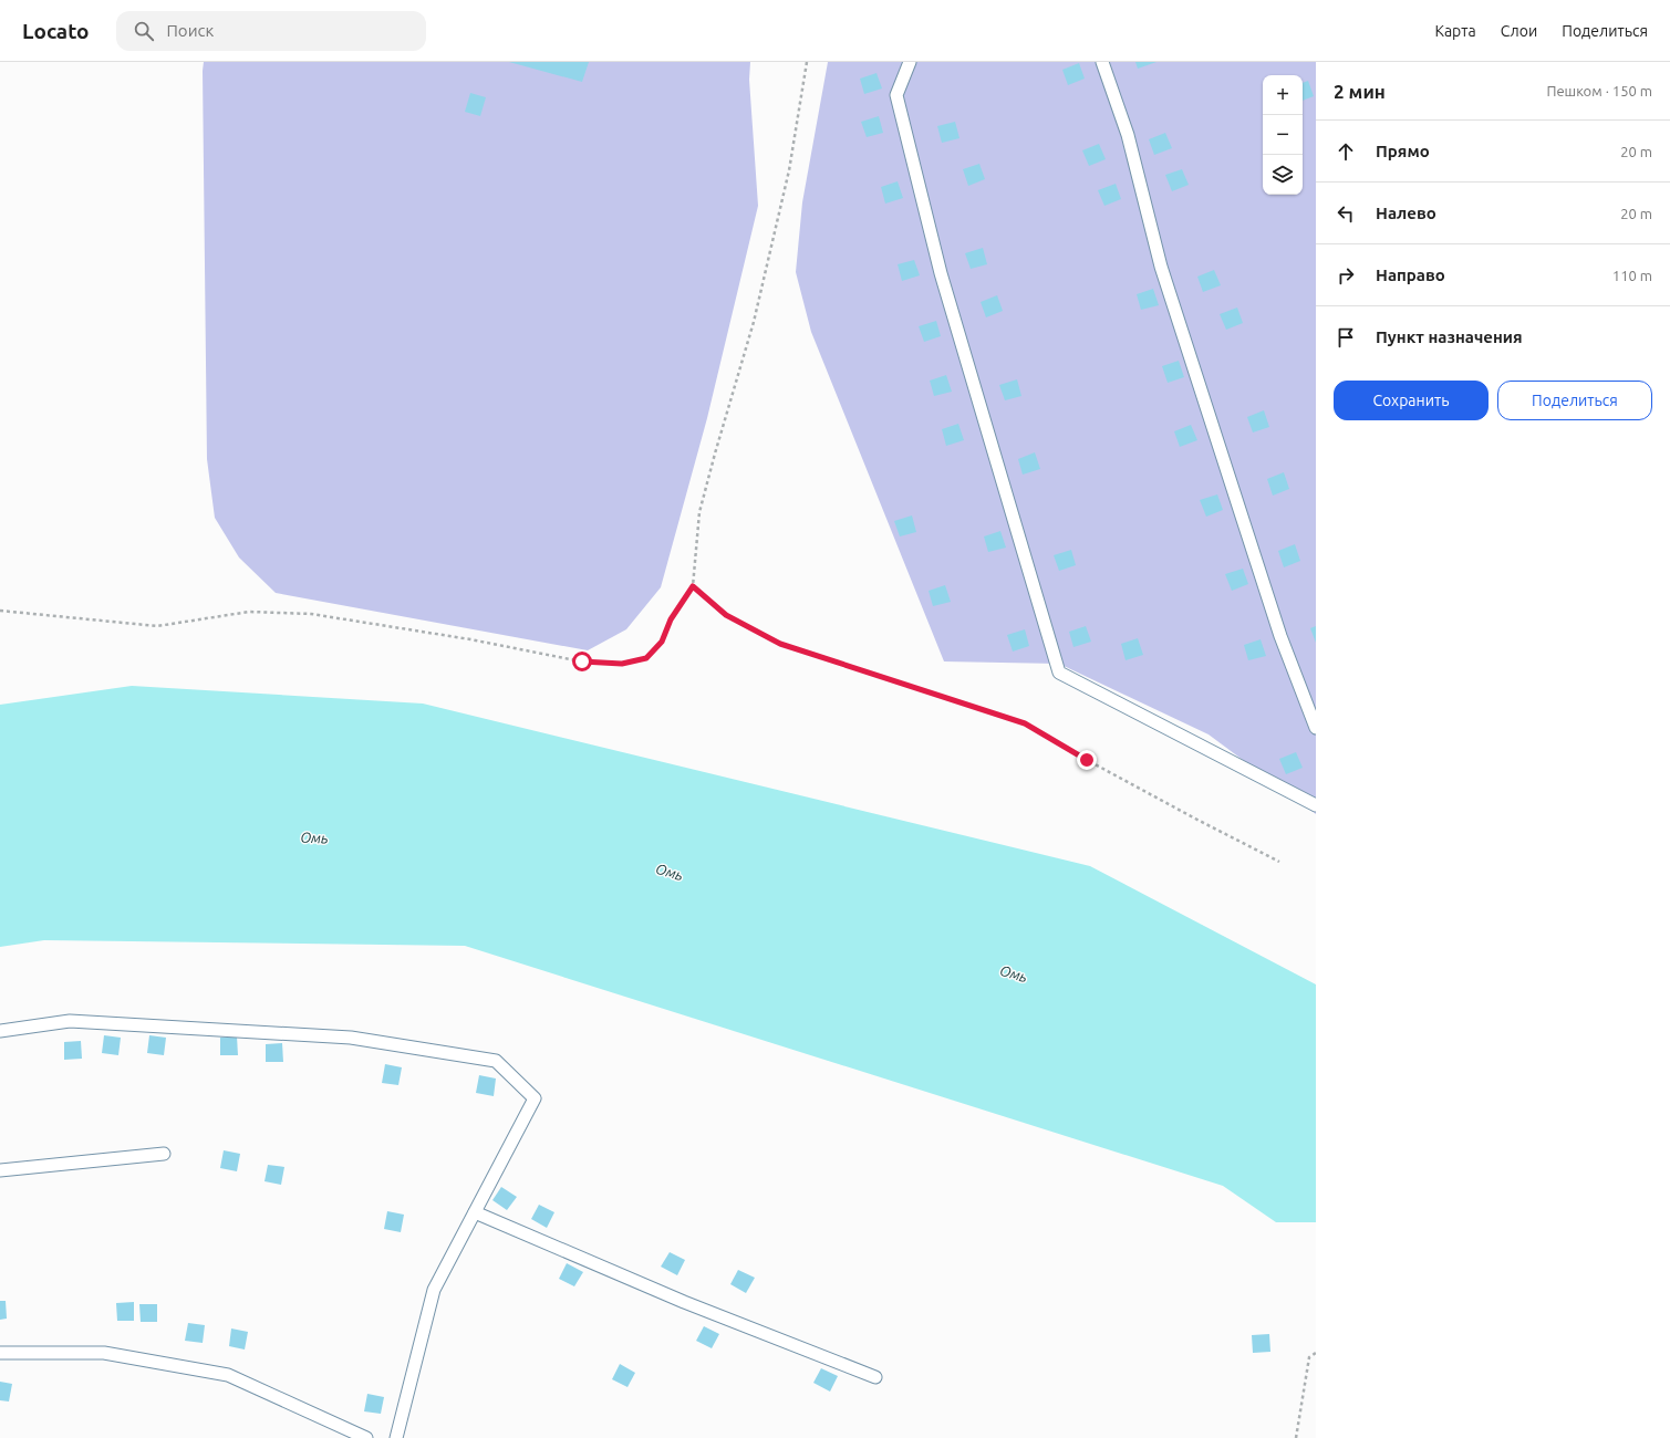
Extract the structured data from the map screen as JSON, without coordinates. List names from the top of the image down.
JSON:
{
  "water": ["Омь"],
  "page": {
    "header": "Locato",
    "search": "Поиск",
    "nav": ["Карта", "Слои", "Поделиться"],
    "heading": ["2 мин", "Пешком · 150 m"],
    "map_buttons": ["+", "−"],
    "list": [
      ["Прямо", "20 m"],
      ["Налево", "20 m"],
      ["Направо", "110 m"],
      "Пункт назначения"
    ],
    "buttons": ["Сохранить", "Поделиться"]
  }
}
